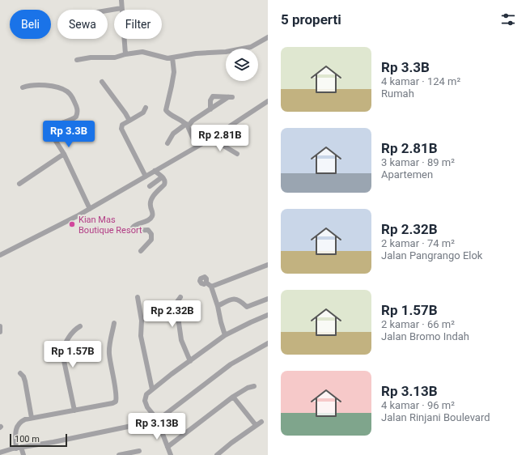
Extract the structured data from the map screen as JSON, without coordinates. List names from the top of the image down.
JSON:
{
  "places": ["Kian Mas Boutique Resort"],
  "scale_bar": "100 m",
  "page": {
    "heading": "5 properti",
    "chip": ["Beli", "Sewa", "Filter"],
    "list": [
      {
        "name": "Rp 3.3B",
        "note": "4 kamar · 124 m² · Rumah"
      },
      {
        "name": "Rp 2.81B",
        "note": "3 kamar · 89 m² · Apartemen"
      },
      {
        "name": "Rp 2.32B",
        "note": "2 kamar · 74 m² · Jalan Pangrango Elok"
      },
      {
        "name": "Rp 1.57B",
        "note": "2 kamar · 66 m² · Jalan Bromo Indah"
      },
      {
        "name": "Rp 3.13B",
        "note": "4 kamar · 96 m² · Jalan Rinjani Boulevard"
      }
    ],
    "price": [
      "Rp 3.3B",
      "Rp 2.81B",
      "Rp 2.32B",
      "Rp 1.57B",
      "Rp 3.13B"
    ],
    "scale": "100 m"
  }
}
